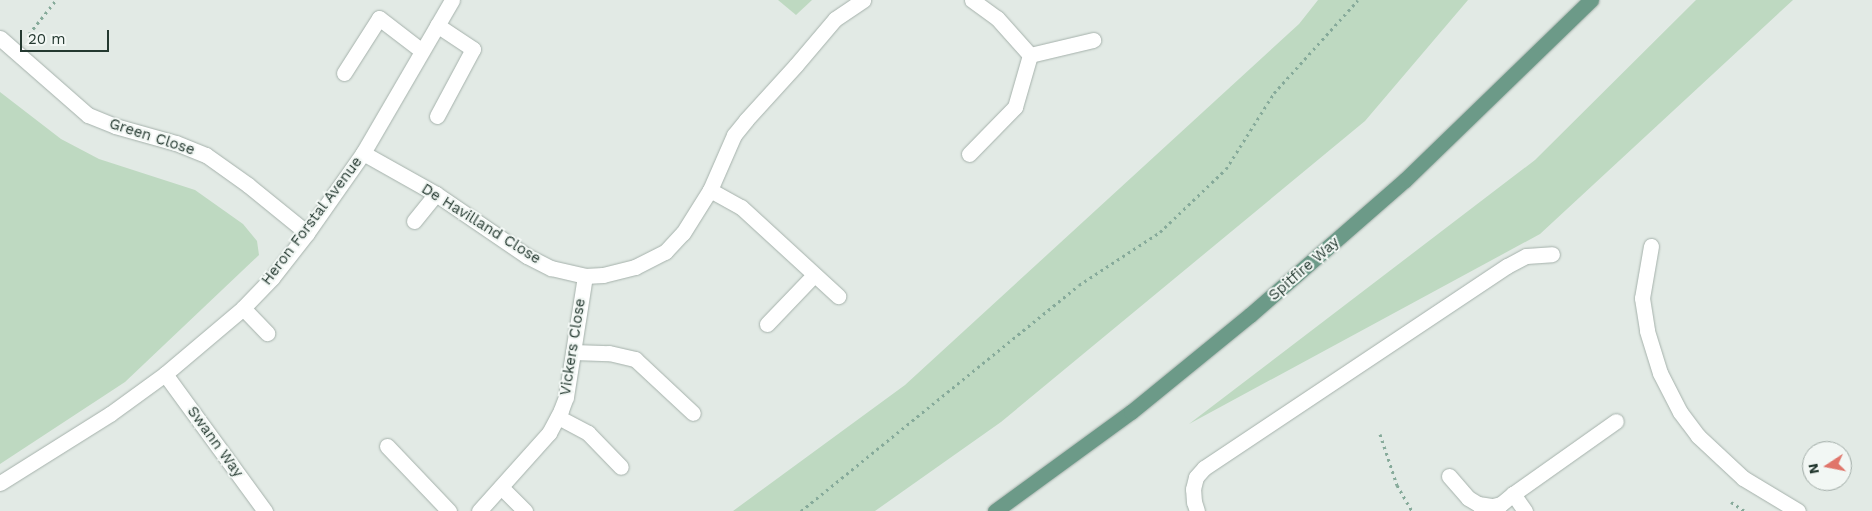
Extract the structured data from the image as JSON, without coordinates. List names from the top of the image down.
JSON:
{
  "streets": {
    "main road": ["Spitfire Way"],
    "street": [
      "Green Close",
      "Heron Forstal Avenue",
      "De Havilland Close",
      "Vickers Close",
      "Swann Way"
    ]
  },
  "crossings": [
    ["Green Close", "Heron Forstal Avenue"],
    ["Heron Forstal Avenue", "De Havilland Close"],
    ["Heron Forstal Avenue", "Swann Way"],
    ["De Havilland Close", "Vickers Close"]
  ],
  "scale_bar": "20 m",
  "north": "left"
}
